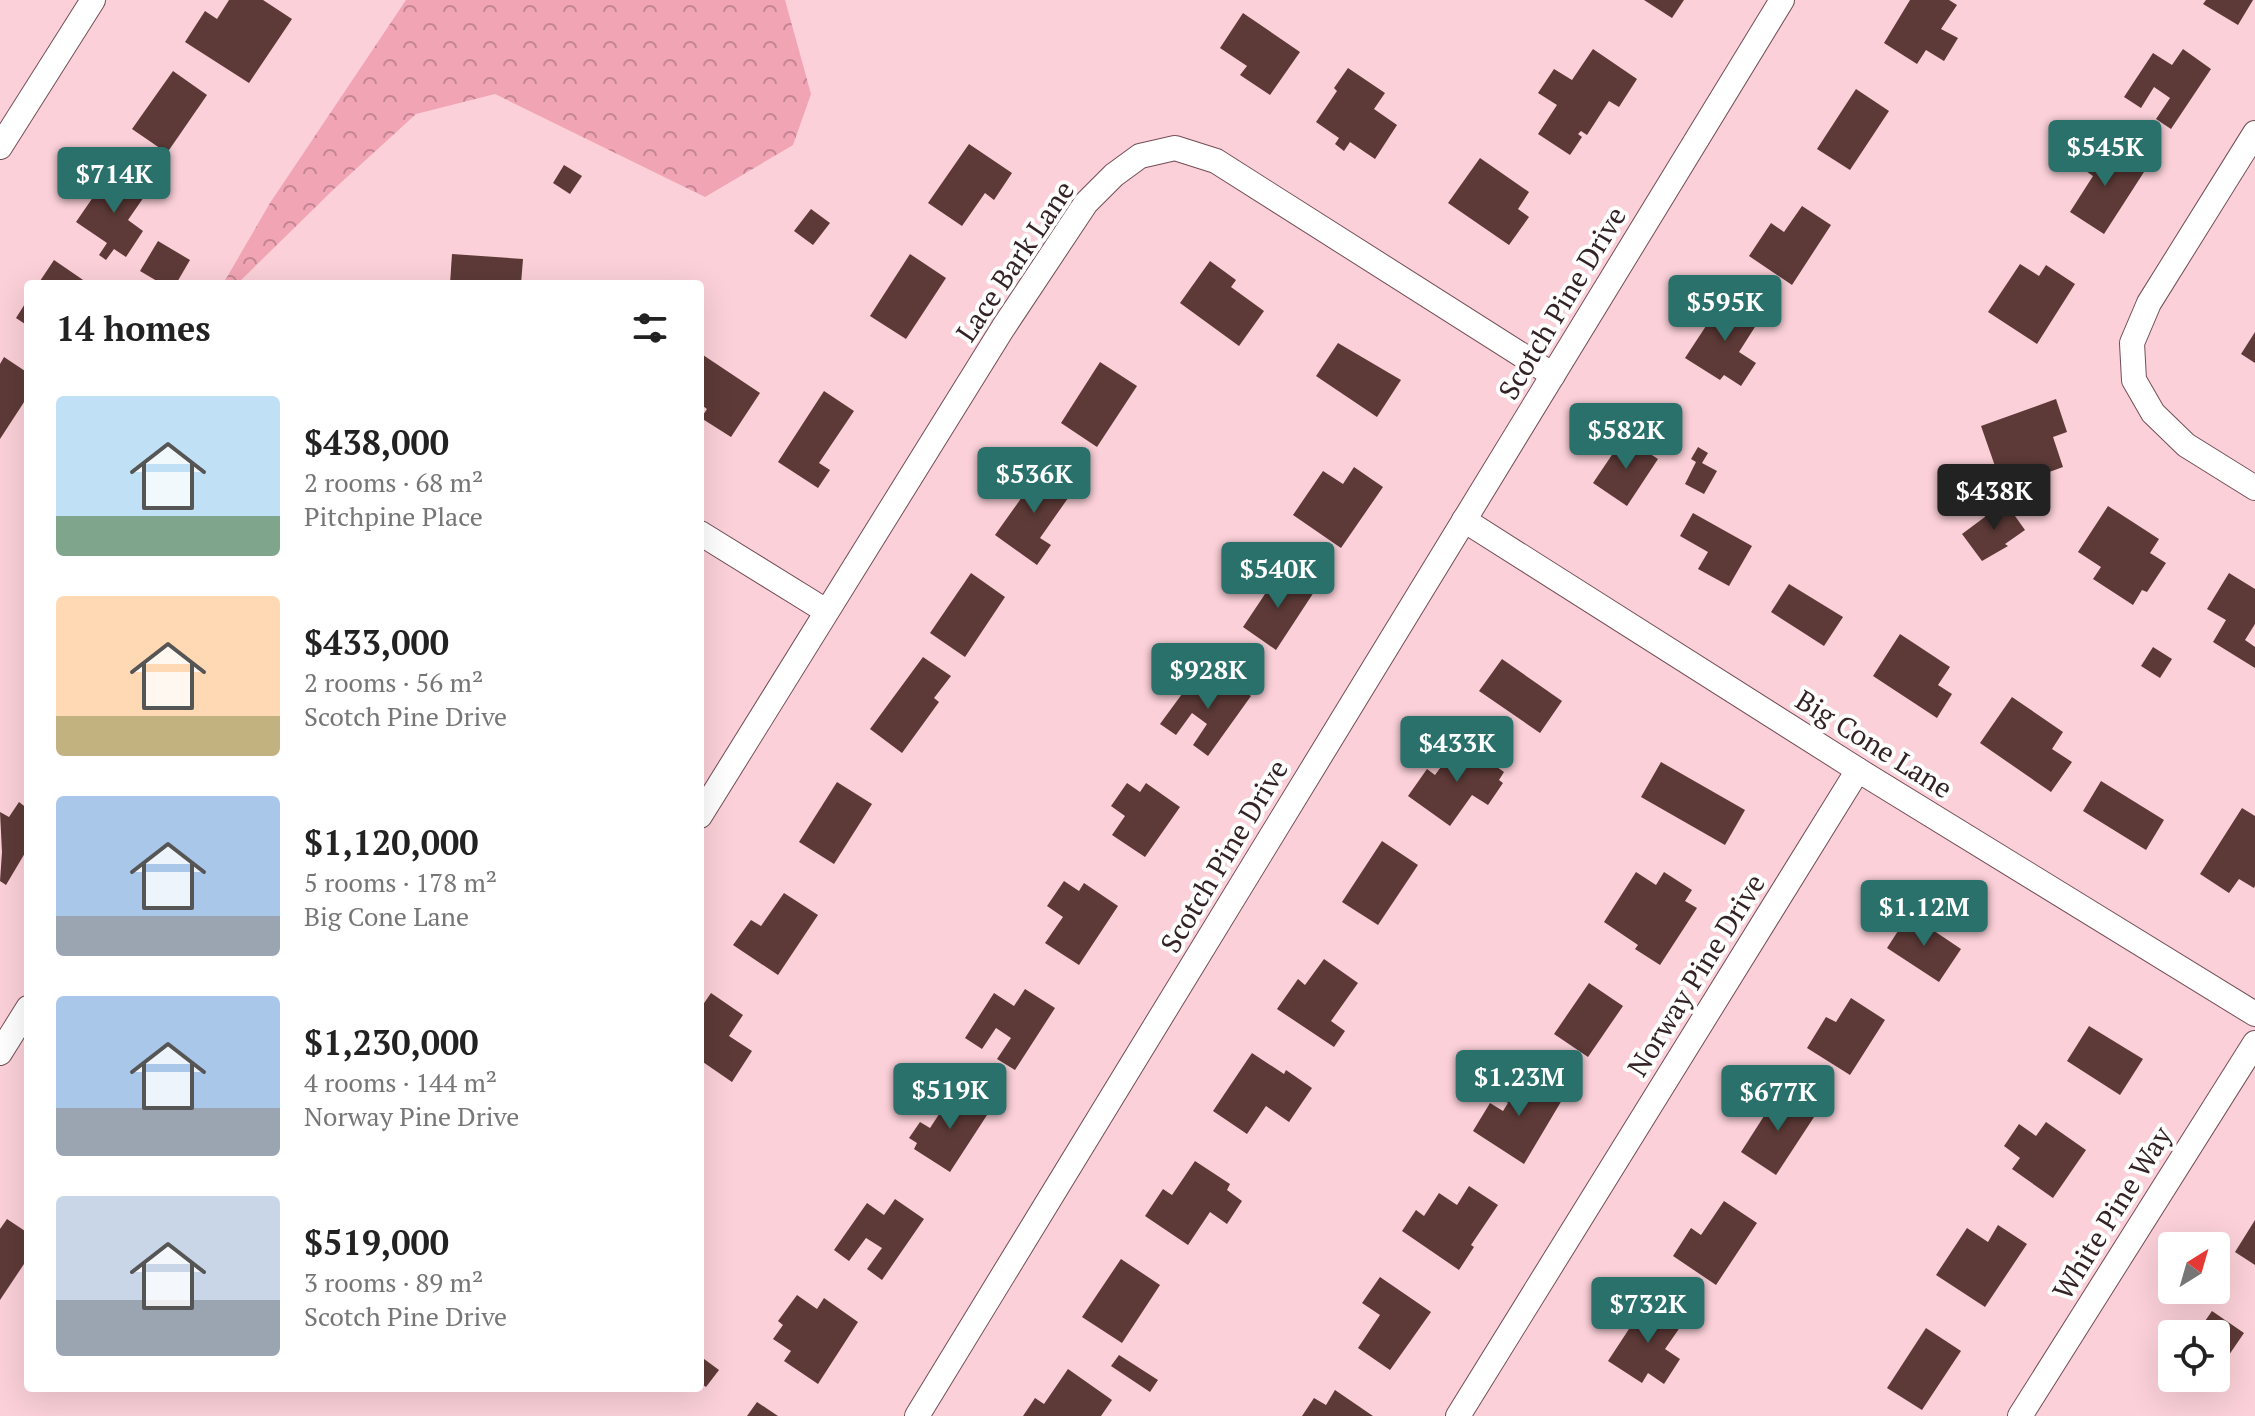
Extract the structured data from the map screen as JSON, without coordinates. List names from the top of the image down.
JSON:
{
  "streets": {
    "street": [
      "Lace Bark Lane",
      "Scotch Pine Drive",
      "Big Cone Lane",
      "Norway Pine Drive",
      "White Pine Way"
    ]
  },
  "crossings": [
    ["Lace Bark Lane", "Scotch Pine Drive"],
    ["Scotch Pine Drive", "Big Cone Lane"],
    ["Big Cone Lane", "Norway Pine Drive"]
  ],
  "north": "top right",
  "page": {
    "price": [
      "$545K",
      "$714K",
      "$595K",
      "$582K",
      "$536K",
      "$438K",
      "$540K",
      "$928K",
      "$433K",
      "$1.12M",
      "$1.23M",
      "$519K",
      "$677K",
      "$732K"
    ],
    "heading": "14 homes",
    "list": [
      {
        "name": "$438,000",
        "note": "2 rooms · 68 m² · Pitchpine Place"
      },
      {
        "name": "$433,000",
        "note": "2 rooms · 56 m² · Scotch Pine Drive"
      },
      {
        "name": "$1,120,000",
        "note": "5 rooms · 178 m² · Big Cone Lane"
      },
      {
        "name": "$1,230,000",
        "note": "4 rooms · 144 m² · Norway Pine Drive"
      },
      {
        "name": "$519,000",
        "note": "3 rooms · 89 m² · Scotch Pine Drive"
      }
    ]
  }
}
